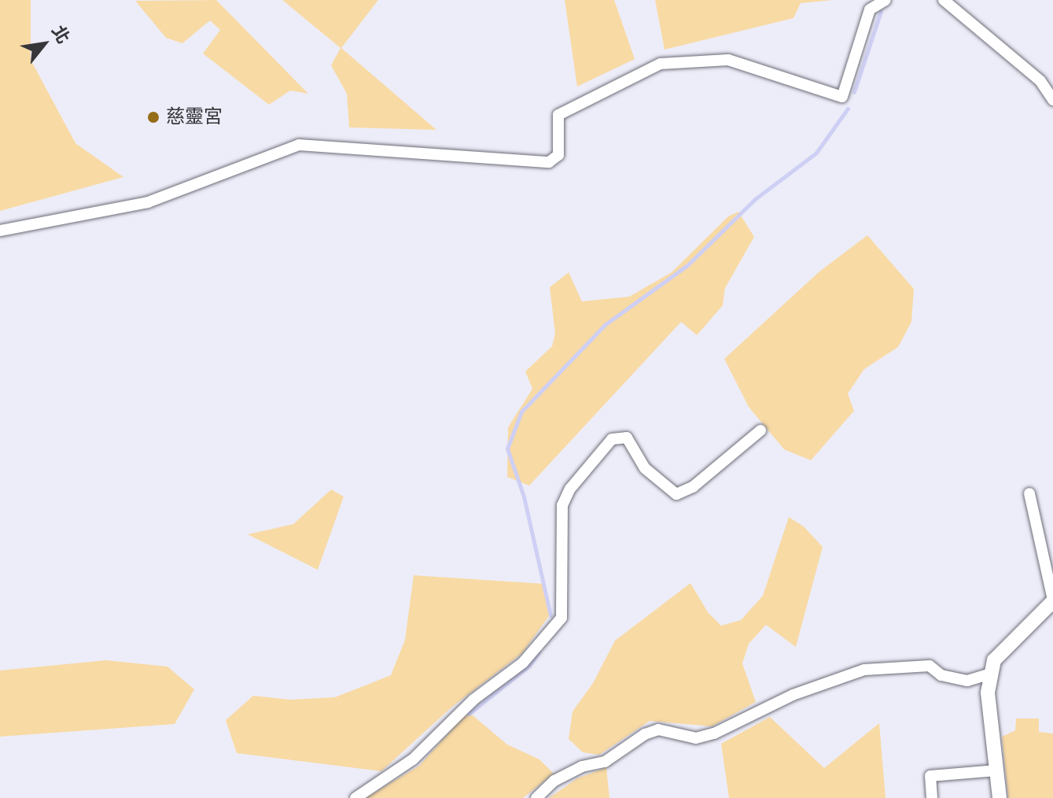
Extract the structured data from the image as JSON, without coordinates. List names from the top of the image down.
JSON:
{
  "places": ["慈靈宮"],
  "north": "top right"
}
